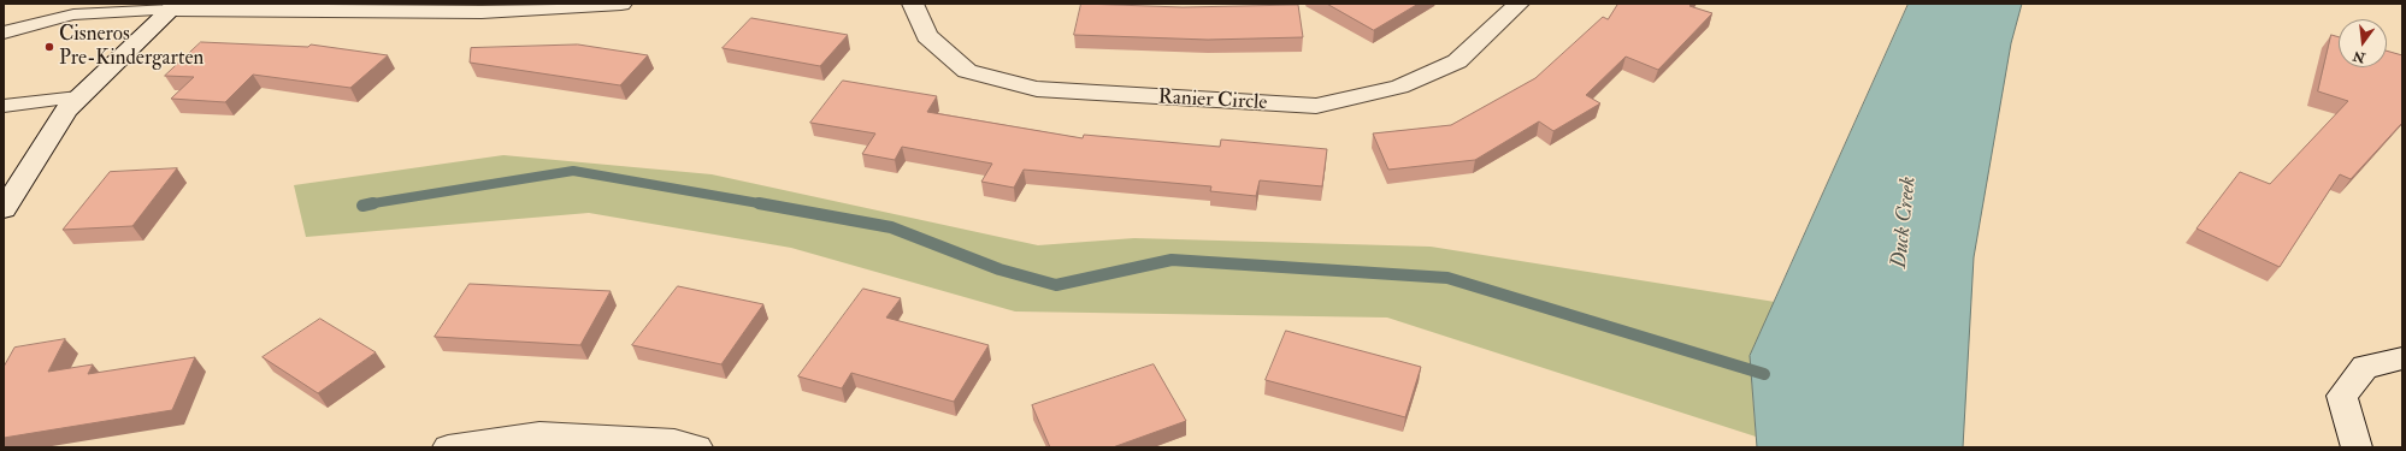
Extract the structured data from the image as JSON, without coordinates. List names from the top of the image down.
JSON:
{
  "streets": {
    "street": ["Ranier Circle"]
  },
  "water": ["Duck Creek"],
  "places": ["Cisneros Pre-Kindergarten"],
  "north": "bottom"
}
